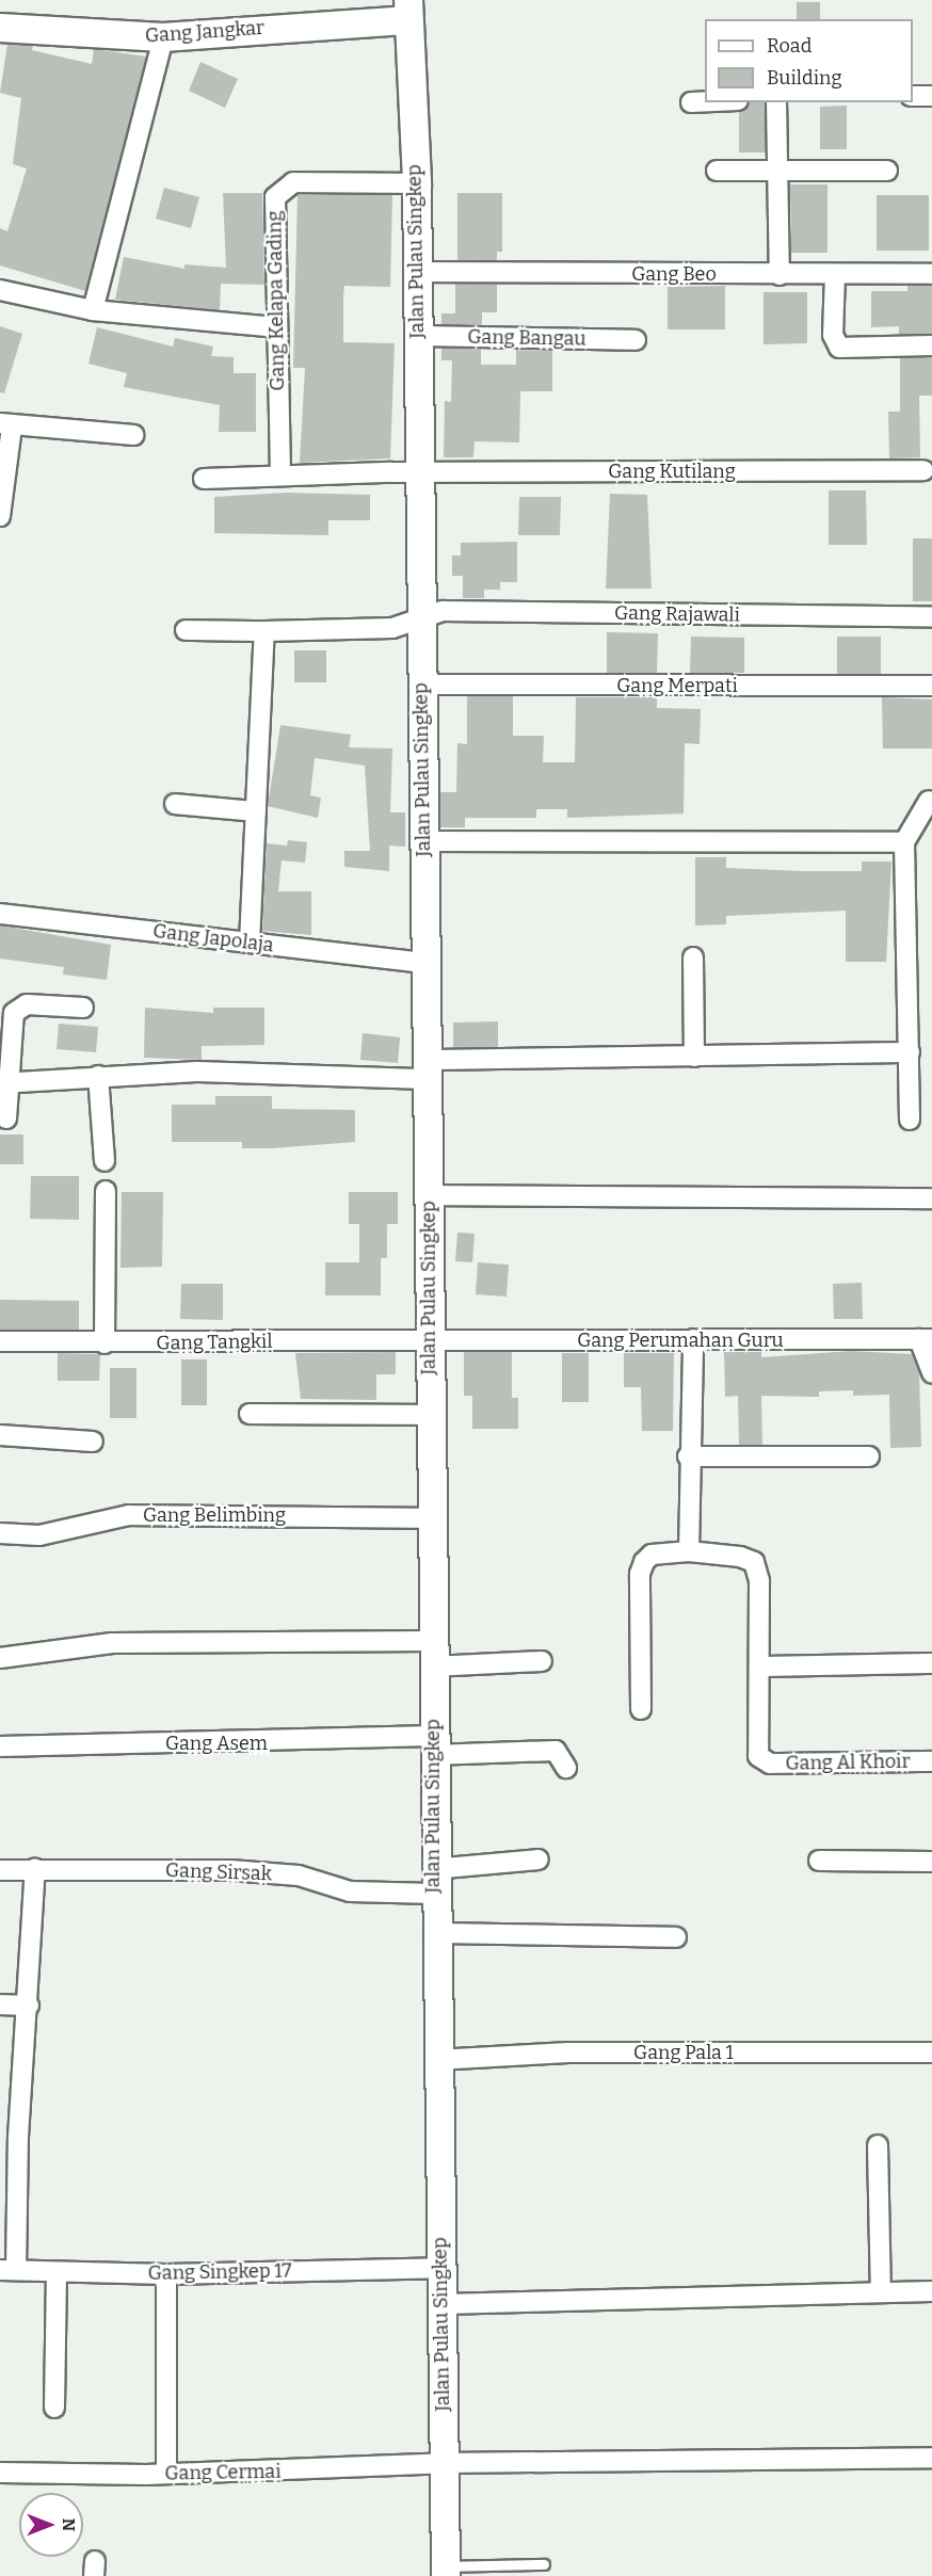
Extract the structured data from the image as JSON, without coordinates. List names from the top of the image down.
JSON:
{
  "streets": {
    "street": [
      "Gang Jangkar",
      "Jalan Pulau Singkep",
      "Gang Beo",
      "Gang Kelapa Gading",
      "Gang Bangau",
      "Gang Kutilang",
      "Gang Rajawali",
      "Gang Merpati",
      "Gang Japolaja",
      "Gang Perumahan Guru",
      "Gang Tangkil",
      "Gang Belimbing",
      "Gang Asem",
      "Gang Al Khoir",
      "Gang Sirsak",
      "Gang Pala 1",
      "Gang Singkep 17",
      "Gang Cermai"
    ]
  },
  "crossings": [
    ["Gang Jangkar", "Jalan Pulau Singkep"],
    ["Jalan Pulau Singkep", "Gang Beo"],
    ["Jalan Pulau Singkep", "Gang Kelapa Gading"],
    ["Jalan Pulau Singkep", "Gang Bangau"],
    ["Jalan Pulau Singkep", "Gang Kutilang"],
    ["Jalan Pulau Singkep", "Gang Rajawali"],
    ["Jalan Pulau Singkep", "Gang Merpati"],
    ["Jalan Pulau Singkep", "Gang Japolaja"],
    ["Jalan Pulau Singkep", "Gang Perumahan Guru"],
    ["Jalan Pulau Singkep", "Gang Tangkil"],
    ["Jalan Pulau Singkep", "Gang Belimbing"],
    ["Jalan Pulau Singkep", "Gang Asem"],
    ["Jalan Pulau Singkep", "Gang Sirsak"],
    ["Jalan Pulau Singkep", "Gang Pala 1"],
    ["Jalan Pulau Singkep", "Gang Singkep 17"],
    ["Jalan Pulau Singkep", "Gang Cermai"],
    ["Gang Kelapa Gading", "Gang Kutilang"],
    ["Gang Perumahan Guru", "Gang Tangkil"]
  ],
  "legend": ["Road", "Building"],
  "north": "right"
}
